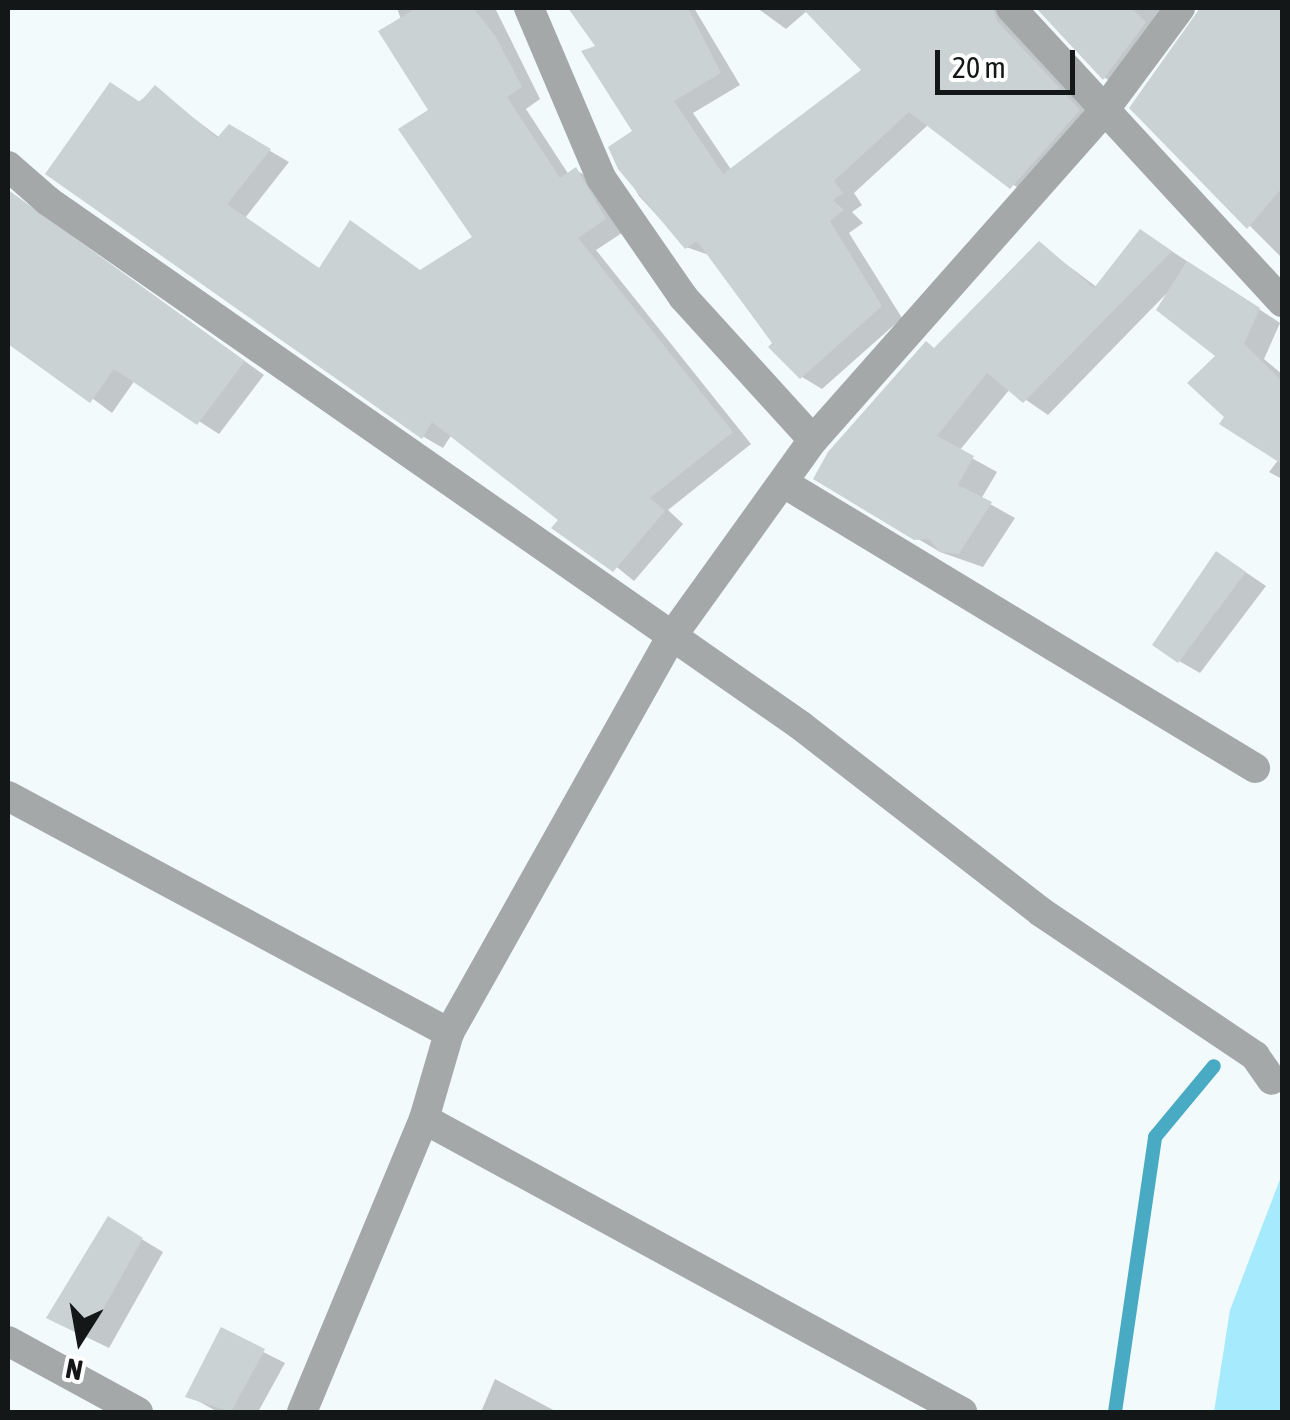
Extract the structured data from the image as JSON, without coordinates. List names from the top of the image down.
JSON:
{
  "scale_bar": "20 m",
  "north": "bottom"
}
